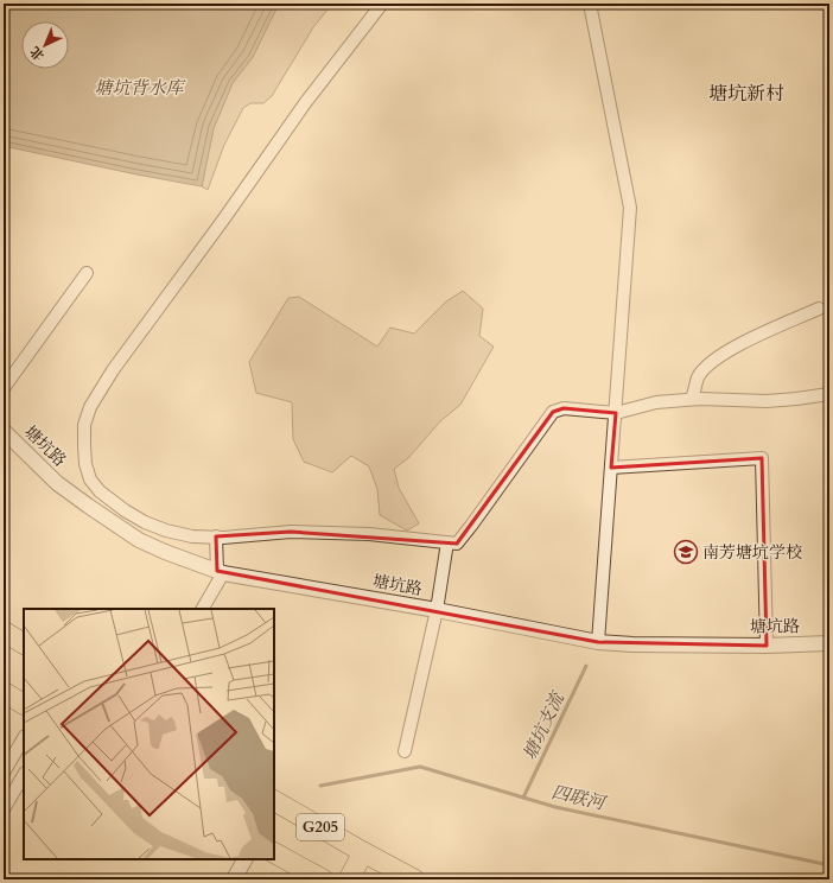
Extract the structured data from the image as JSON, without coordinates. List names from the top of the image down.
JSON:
{
  "streets": {
    "highway": ["G205"],
    "street": ["塘坑路"]
  },
  "districts": ["塘坑新村"],
  "water": ["塘坑背水库", "塘坑支流", "四联河"],
  "places": {
    "school or university": ["南芳塘坑学校"]
  },
  "north": "bottom left"
}
